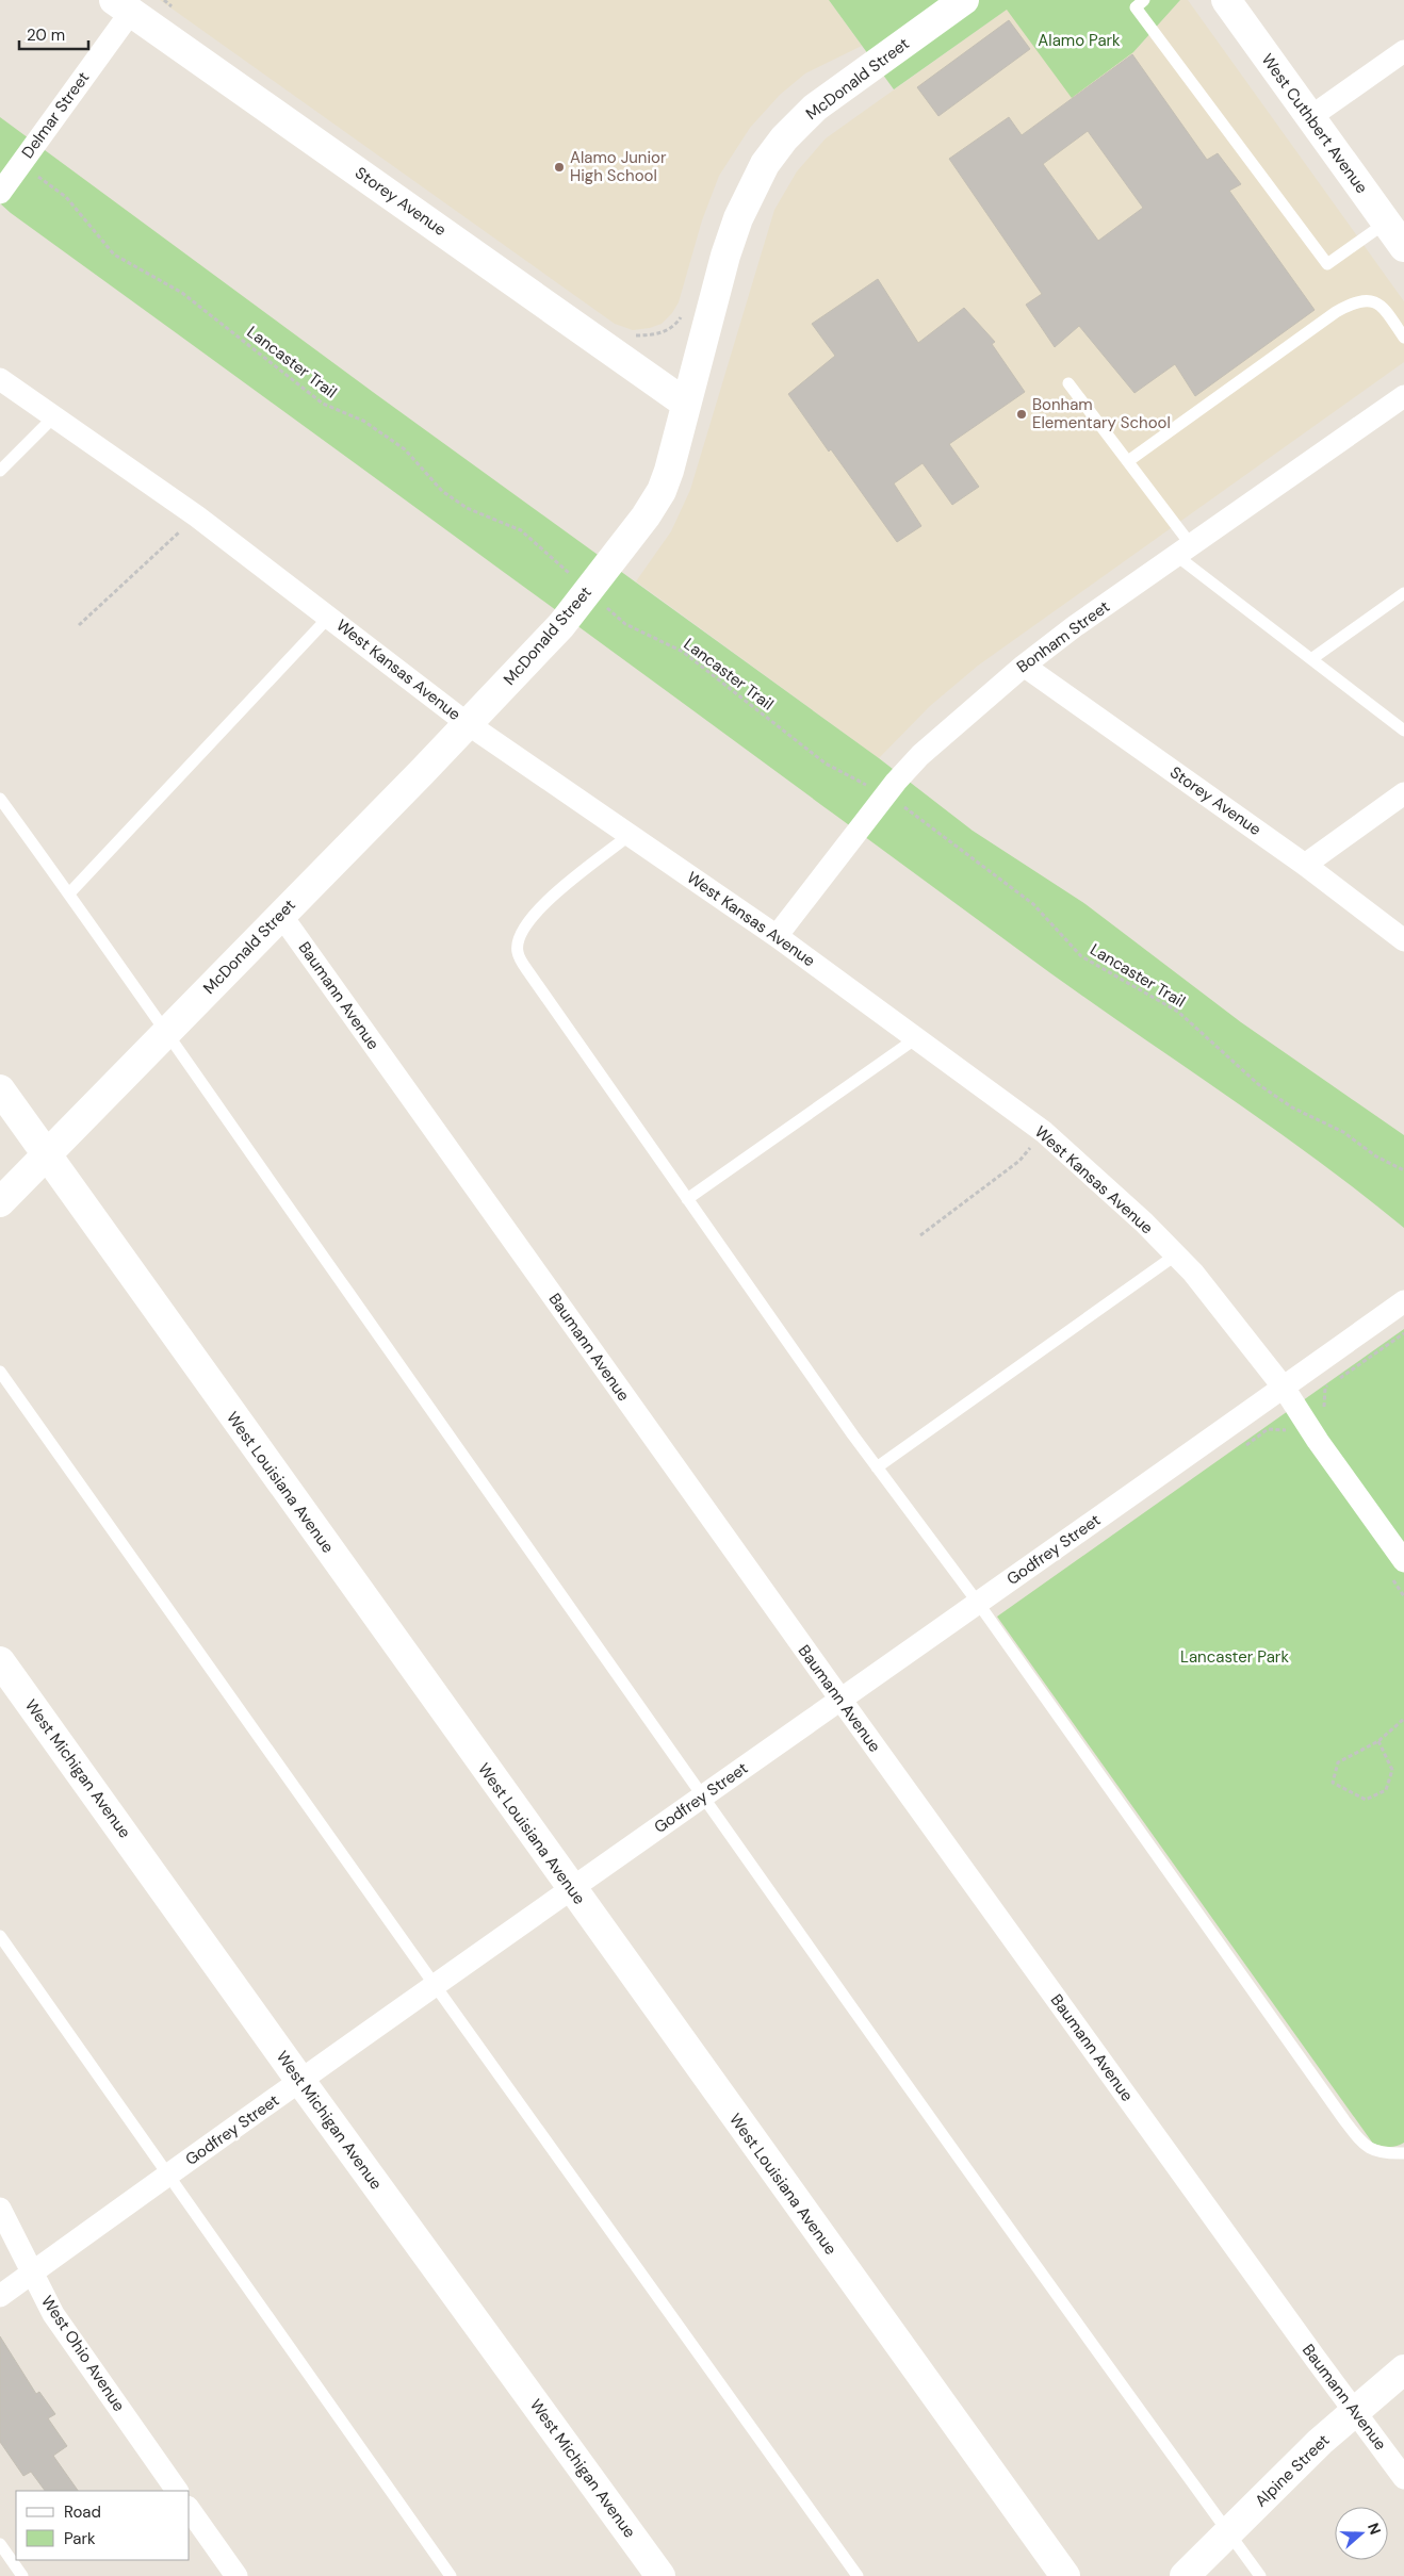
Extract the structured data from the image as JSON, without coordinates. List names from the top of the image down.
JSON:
{
  "streets": {
    "street": [
      "McDonald Street",
      "Delmar Street",
      "West Cuthbert Avenue",
      "Storey Avenue",
      "Bonham Street",
      "West Kansas Avenue",
      "Baumann Avenue",
      "West Louisiana Avenue",
      "Godfrey Street",
      "West Michigan Avenue",
      "West Ohio Avenue",
      "Alpine Street"
    ],
    "path": ["Lancaster Trail"]
  },
  "crossings": [
    ["McDonald Street", "Storey Avenue"],
    ["McDonald Street", "Lancaster Trail"],
    ["McDonald Street", "West Kansas Avenue"],
    ["McDonald Street", "Baumann Avenue"],
    ["McDonald Street", "West Louisiana Avenue"],
    ["Delmar Street", "Storey Avenue"],
    ["Delmar Street", "Lancaster Trail"],
    ["Storey Avenue", "Bonham Street"],
    ["Lancaster Trail", "Bonham Street"],
    ["Bonham Street", "West Kansas Avenue"],
    ["West Kansas Avenue", "Godfrey Street"],
    ["Baumann Avenue", "Godfrey Street"],
    ["Baumann Avenue", "Alpine Street"],
    ["West Louisiana Avenue", "Godfrey Street"],
    ["Godfrey Street", "West Michigan Avenue"],
    ["Godfrey Street", "West Ohio Avenue"]
  ],
  "parks": ["Alamo Park", "Lancaster Park"],
  "places": ["Alamo Junior High School", "Bonham Elementary School"],
  "legend": ["Road", "Park"],
  "scale_bar": "20 m",
  "north": "right"
}
